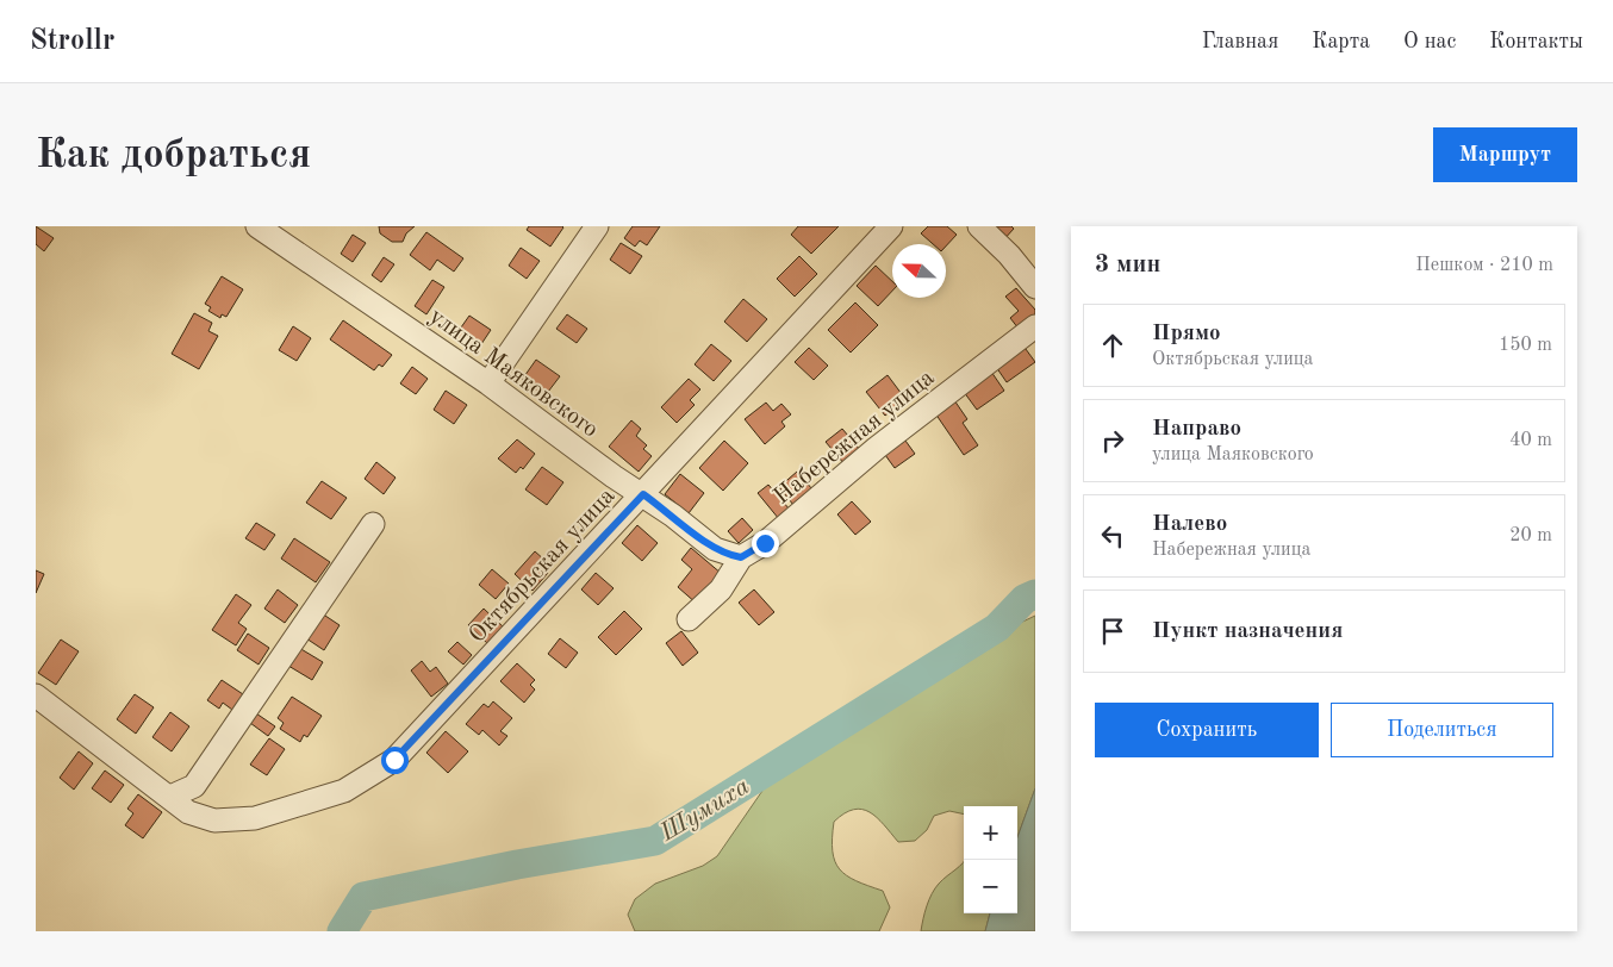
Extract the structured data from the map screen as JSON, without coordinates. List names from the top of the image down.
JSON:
{
  "streets": {
    "street": ["улица Маяковского", "Набережная улица", "Октябрьская улица"]
  },
  "crossings": [
    ["улица Маяковского", "Набережная улица"],
    ["улица Маяковского", "Октябрьская улица"]
  ],
  "water": ["Шумиха"],
  "north": "left",
  "page": {
    "header": "Strollr",
    "nav": [
      "Главная",
      "Карта",
      "О нас",
      "Контакты"
    ],
    "buttons": [
      "Маршрут",
      ["Сохранить", "Поделиться"]
    ],
    "title": "Как добраться",
    "heading": ["3 мин", "Пешком · 210 m"],
    "list": [
      ["Прямо", "Октябрьская улица", "150 m"],
      ["Направо", "улица Маяковского", "40 m"],
      ["Налево", "Набережная улица", "20 m"],
      "Пункт назначения"
    ],
    "map_buttons": ["+", "−"]
  }
}
